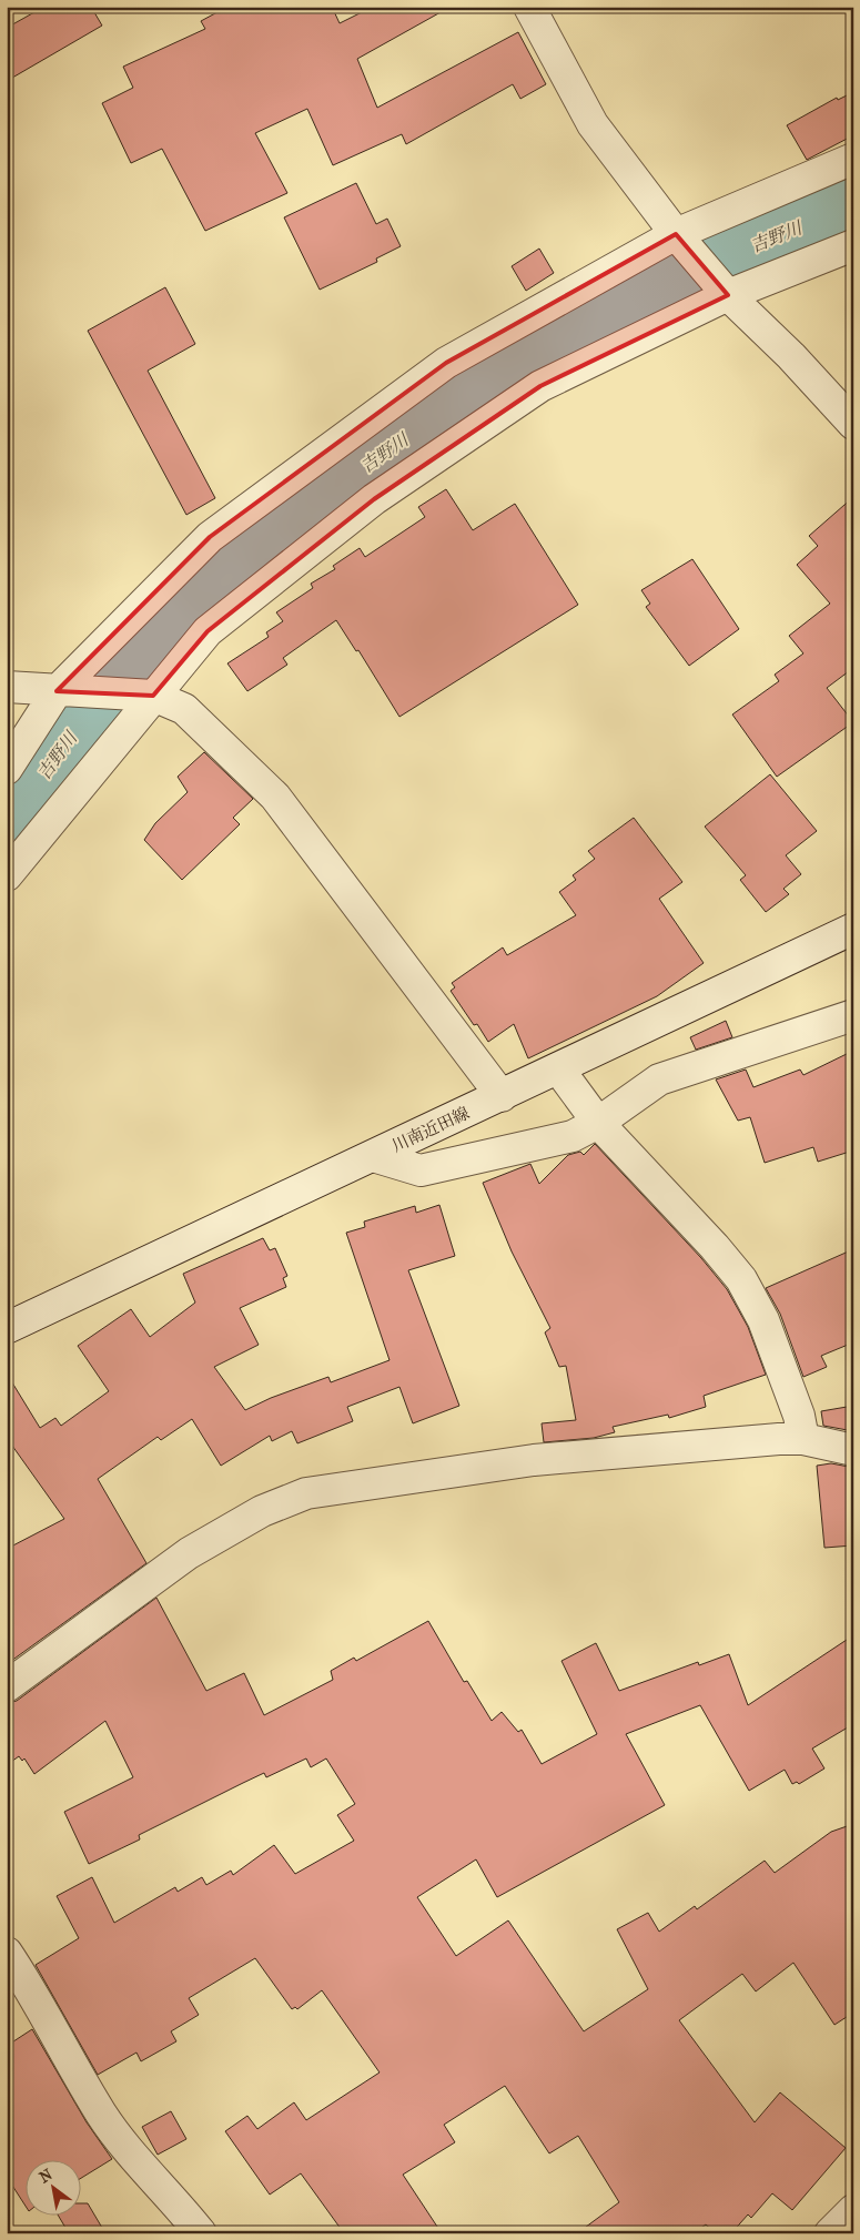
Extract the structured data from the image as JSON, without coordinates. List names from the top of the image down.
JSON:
{
  "streets": {
    "street": ["川南近田線"]
  },
  "water": ["吉野川"],
  "north": "top left"
}
